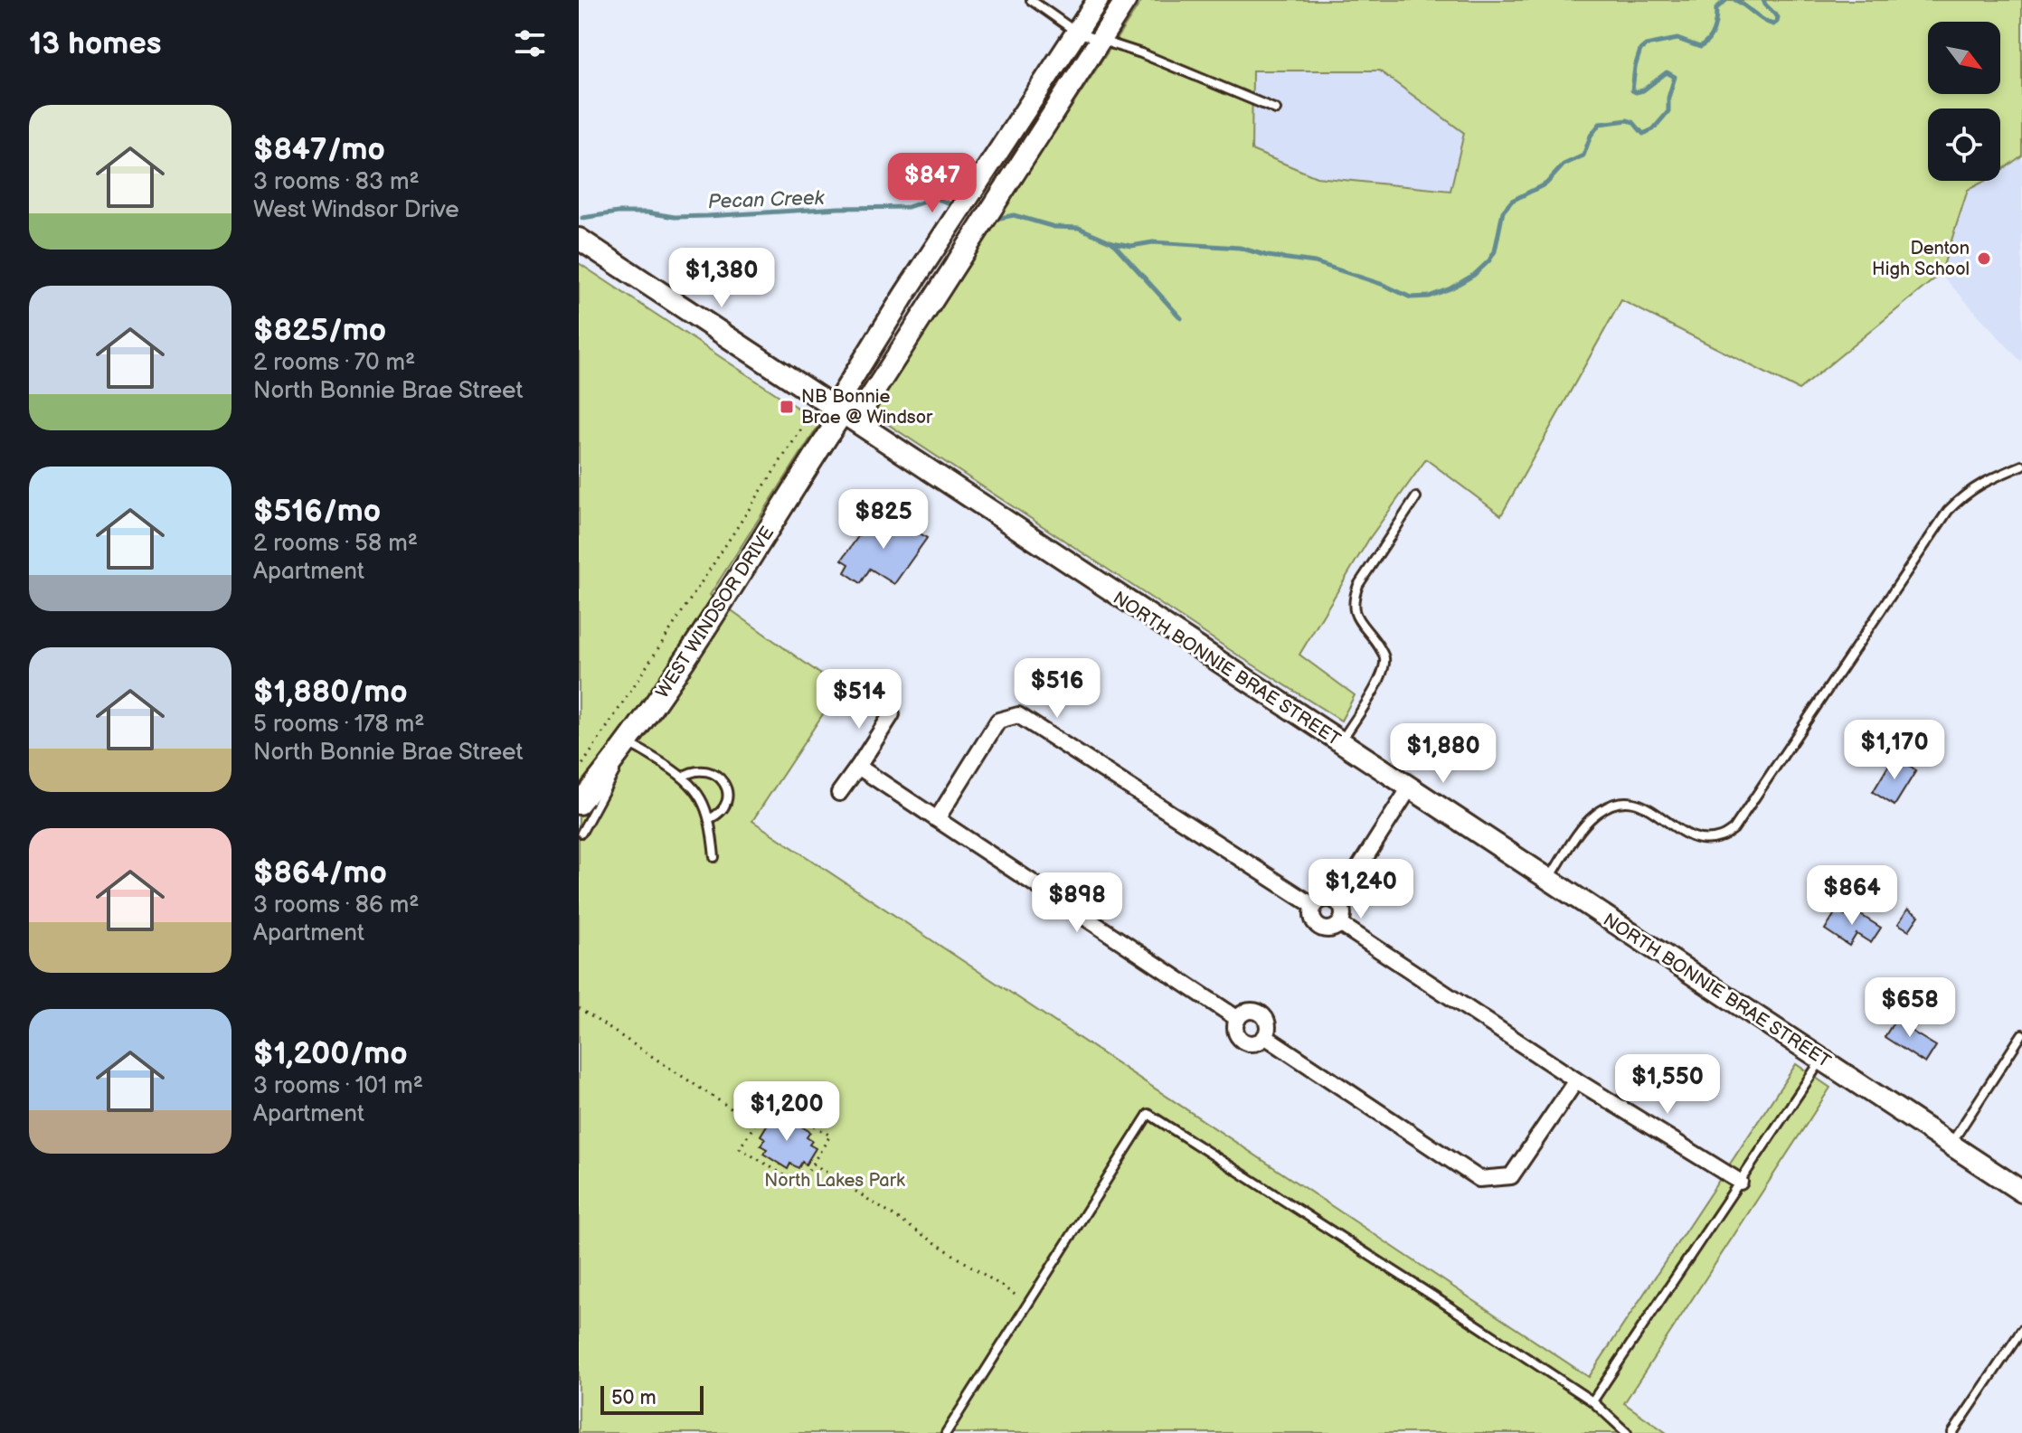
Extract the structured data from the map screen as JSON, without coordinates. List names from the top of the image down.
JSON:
{
  "streets": {
    "main road": ["WEST WINDSOR DRIVE", "NORTH BONNIE BRAE STREET"]
  },
  "crossings": [
    ["WEST WINDSOR DRIVE", "NORTH BONNIE BRAE STREET"]
  ],
  "water": ["Pecan Creek"],
  "parks": ["North Lakes Park"],
  "places": {
    "other": ["Denton High School"],
    "transit": ["NB Bonnie Brae @ Windsor"]
  },
  "scale_bar": "50 m",
  "north": "bottom right",
  "page": {
    "heading": "13 homes",
    "list": [
      {
        "name": "$847/mo",
        "note": "3 rooms · 83 m² · West Windsor Drive"
      },
      {
        "name": "$825/mo",
        "note": "2 rooms · 70 m² · North Bonnie Brae Street"
      },
      {
        "name": "$516/mo",
        "note": "2 rooms · 58 m² · Apartment"
      },
      {
        "name": "$1,880/mo",
        "note": "5 rooms · 178 m² · North Bonnie Brae Street"
      },
      {
        "name": "$864/mo",
        "note": "3 rooms · 86 m² · Apartment"
      },
      {
        "name": "$1,200/mo",
        "note": "3 rooms · 101 m² · Apartment"
      }
    ],
    "price": [
      "$847",
      "$1,380",
      "$825",
      "$516",
      "$514",
      "$1,170",
      "$1,880",
      "$1,240",
      "$864",
      "$898",
      "$658",
      "$1,550",
      "$1,200"
    ],
    "scale": "50 m"
  }
}
